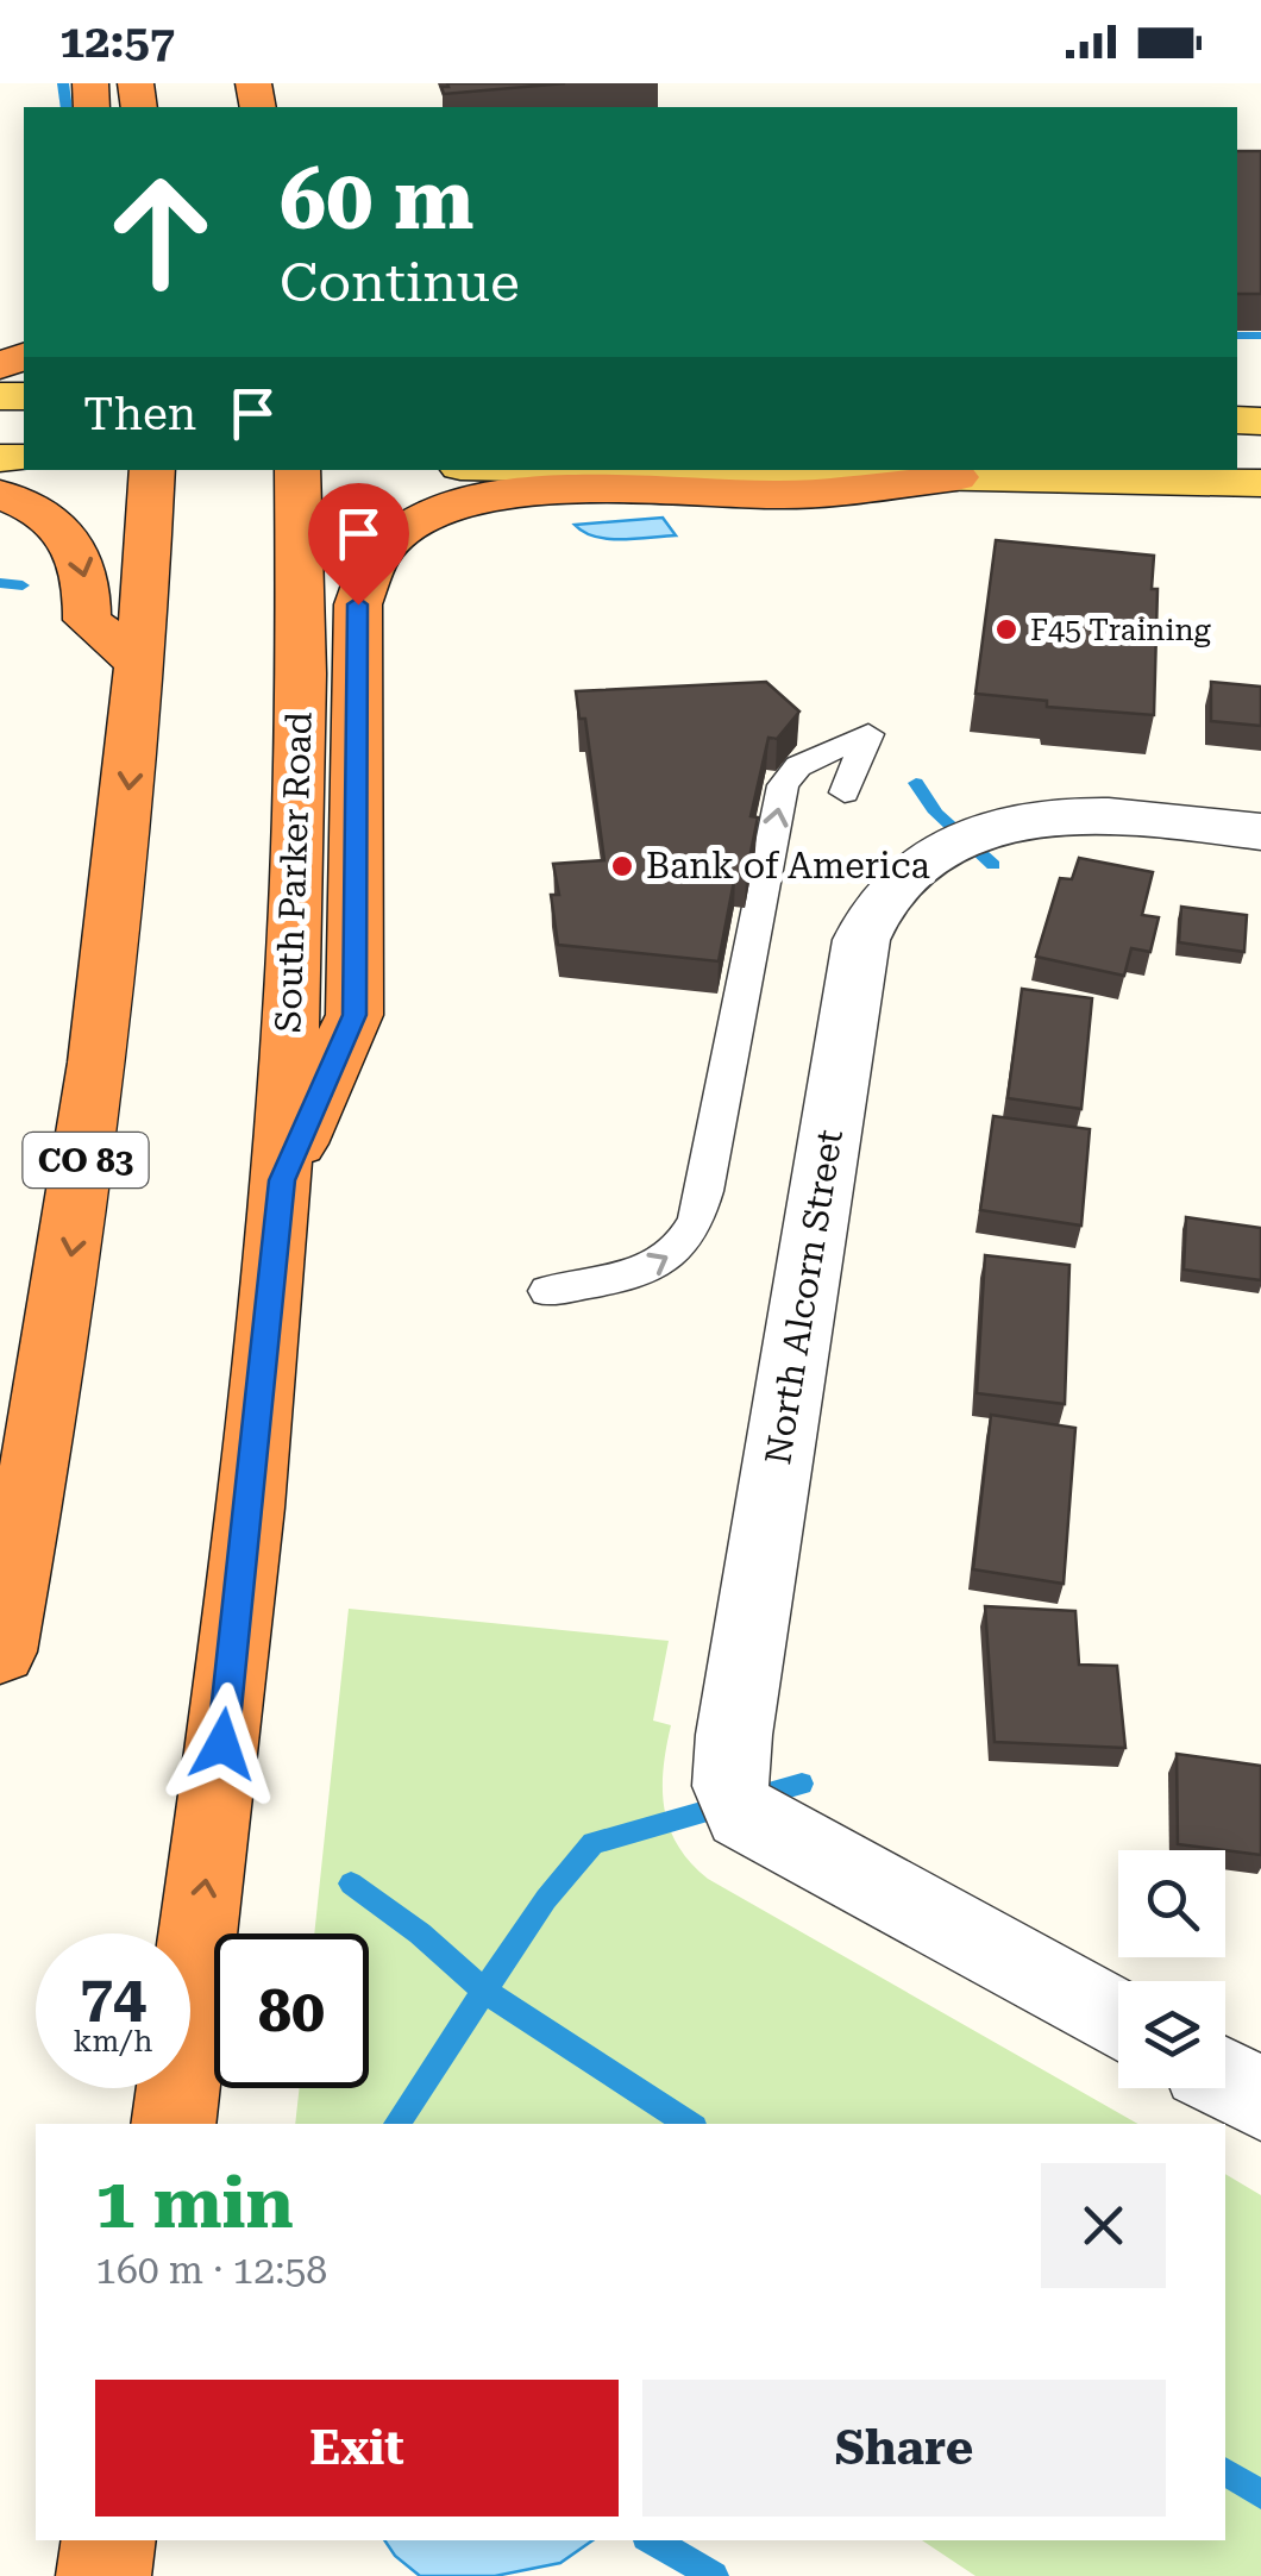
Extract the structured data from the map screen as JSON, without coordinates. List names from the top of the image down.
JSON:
{
  "streets": {
    "highway": ["South Parker Road", "CO 83"],
    "street": ["North Alcorn Street"]
  },
  "places": ["F45 Training", "Bank of America"],
  "page": {
    "status": "12:57",
    "turn": ["60 m", "Continue"],
    "then": "Then",
    "speed": "74 km/h",
    "limit": "80",
    "heading": ["1 min", "160 m · 12:58"],
    "buttons": ["Exit", "Share"]
  }
}
